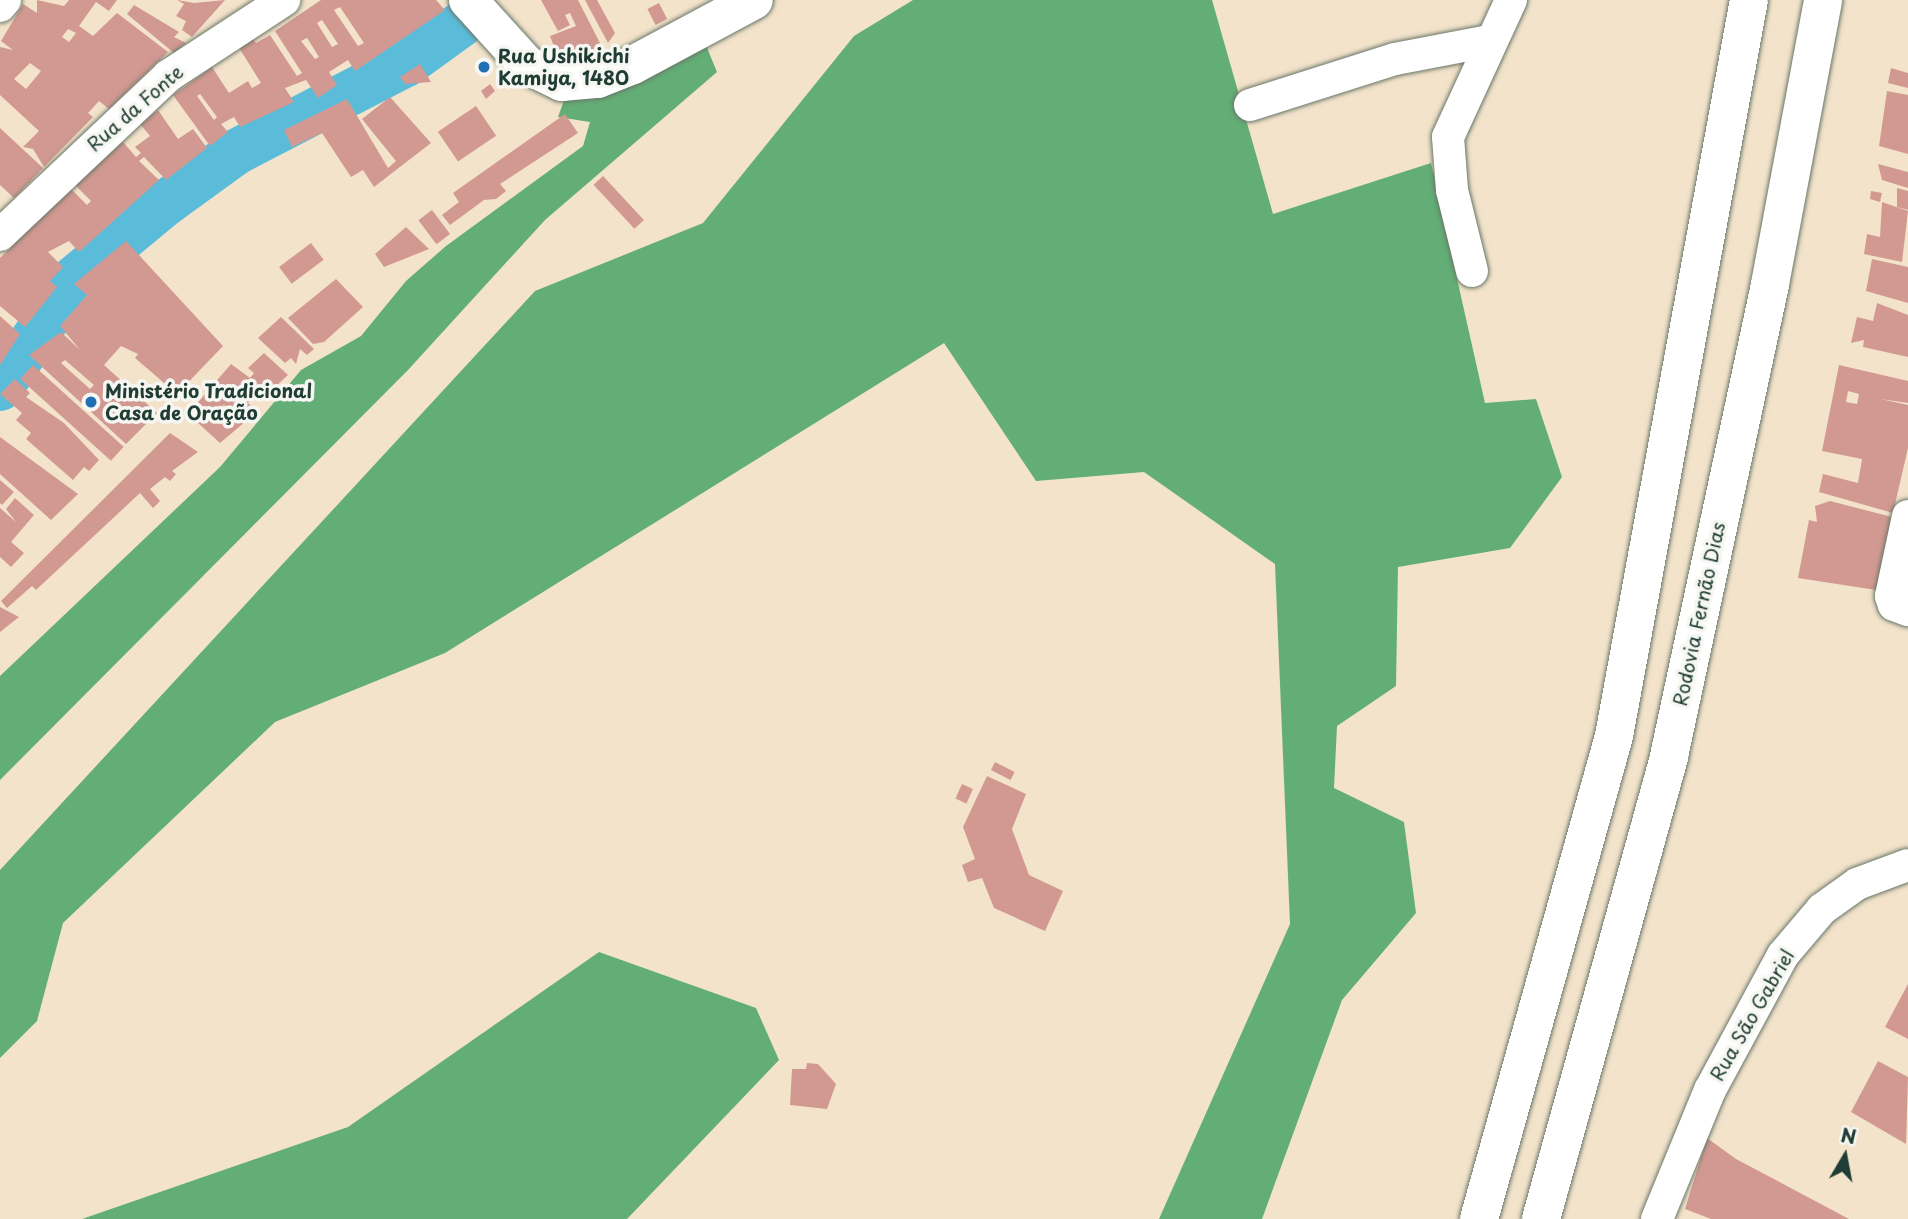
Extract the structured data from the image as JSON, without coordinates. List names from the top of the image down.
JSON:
{
  "streets": {
    "main road": ["Rodovia Fernão Dias"],
    "street": ["Rua da Fonte", "Rua São Gabriel"]
  },
  "places": ["Rua Ushikichi Kamiya, 1480", "Ministério Tradicional Casa de Oração"],
  "north": "top"
}
